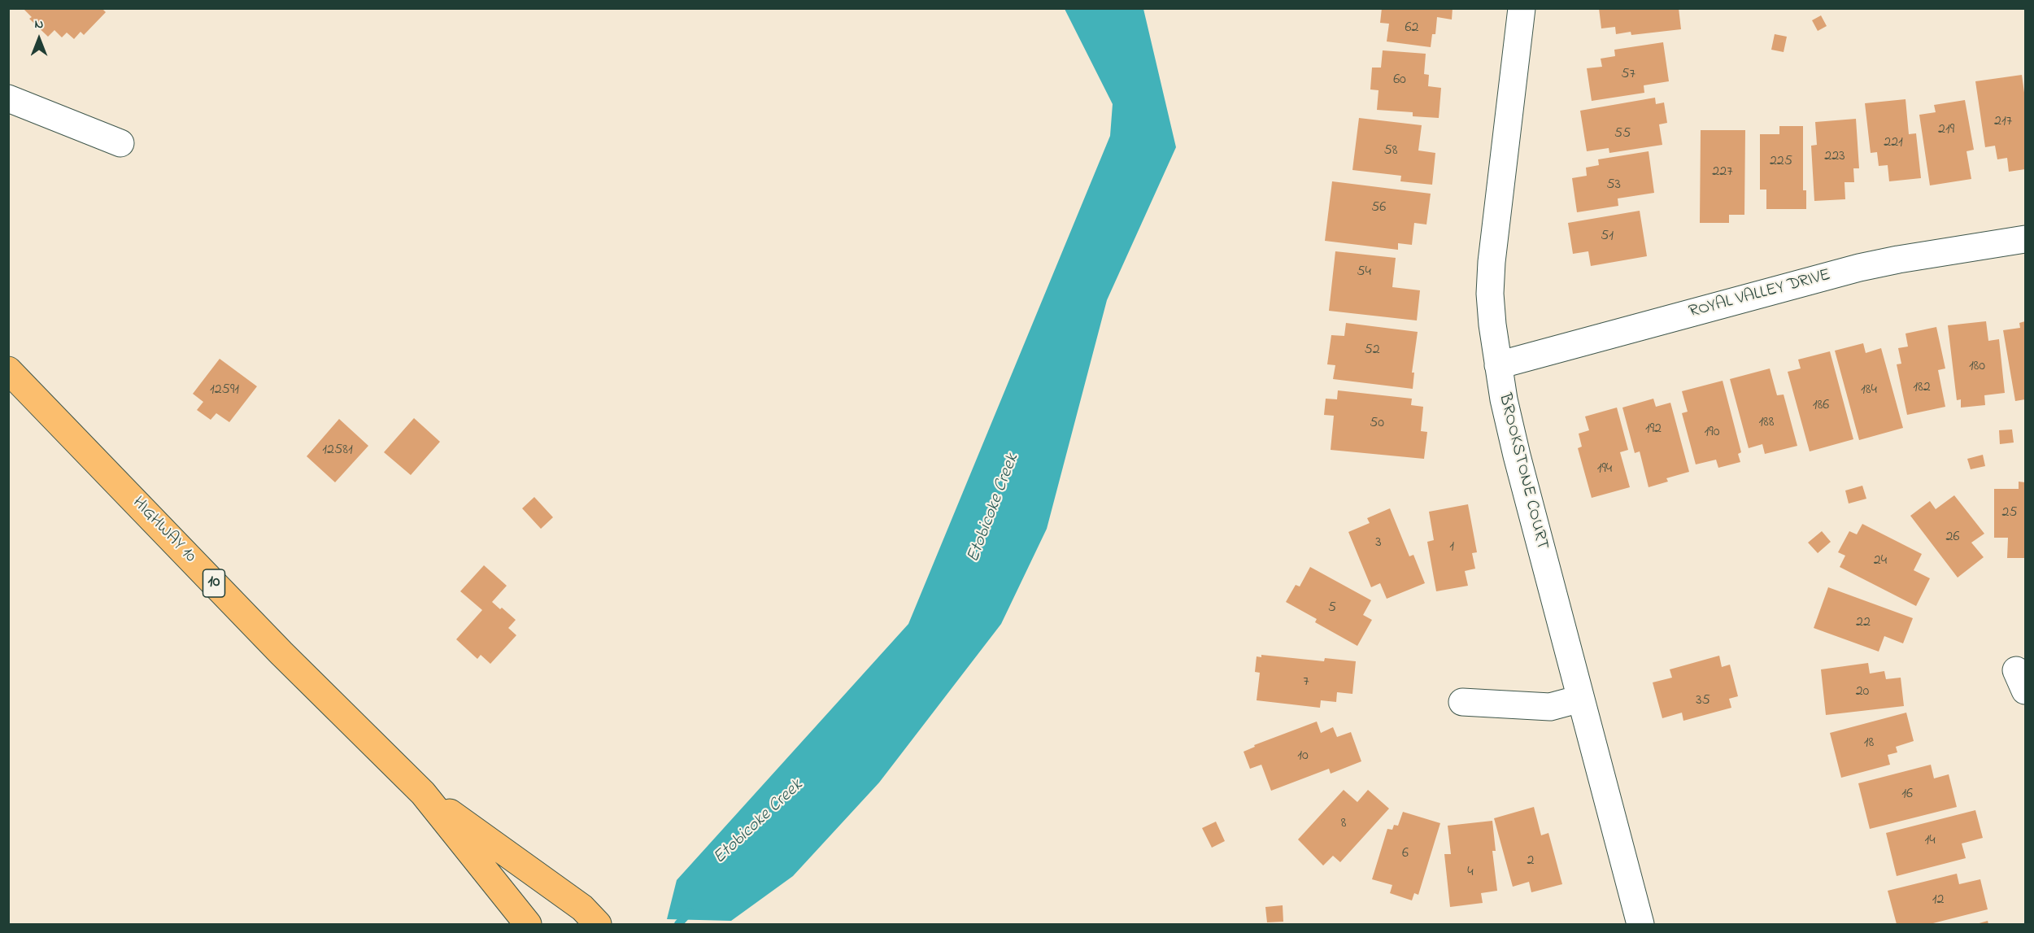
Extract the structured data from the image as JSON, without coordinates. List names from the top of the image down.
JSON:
{
  "streets": {
    "highway": ["HIGHWAY 10", "10"],
    "street": ["ROYAL VALLEY DRIVE", "BROOKSTONE COURT"]
  },
  "crossings": [
    ["ROYAL VALLEY DRIVE", "BROOKSTONE COURT"]
  ],
  "water": ["Etobicoke Creek"],
  "house_numbers": [
    "62",
    "57",
    "60",
    "217",
    "219",
    "55",
    "221",
    "58",
    "223",
    "225",
    "227",
    "53",
    "56",
    "51",
    "54",
    "52",
    "180",
    "182",
    "12591",
    "184",
    "186",
    "188",
    "50",
    "192",
    "190",
    "12581",
    "194",
    "25",
    "26",
    "3",
    "1",
    "24",
    "5",
    "22",
    "7",
    "20",
    "35",
    "18",
    "10",
    "16",
    "8",
    "14",
    "6",
    "2",
    "4",
    "12"
  ],
  "north": "top"
}
